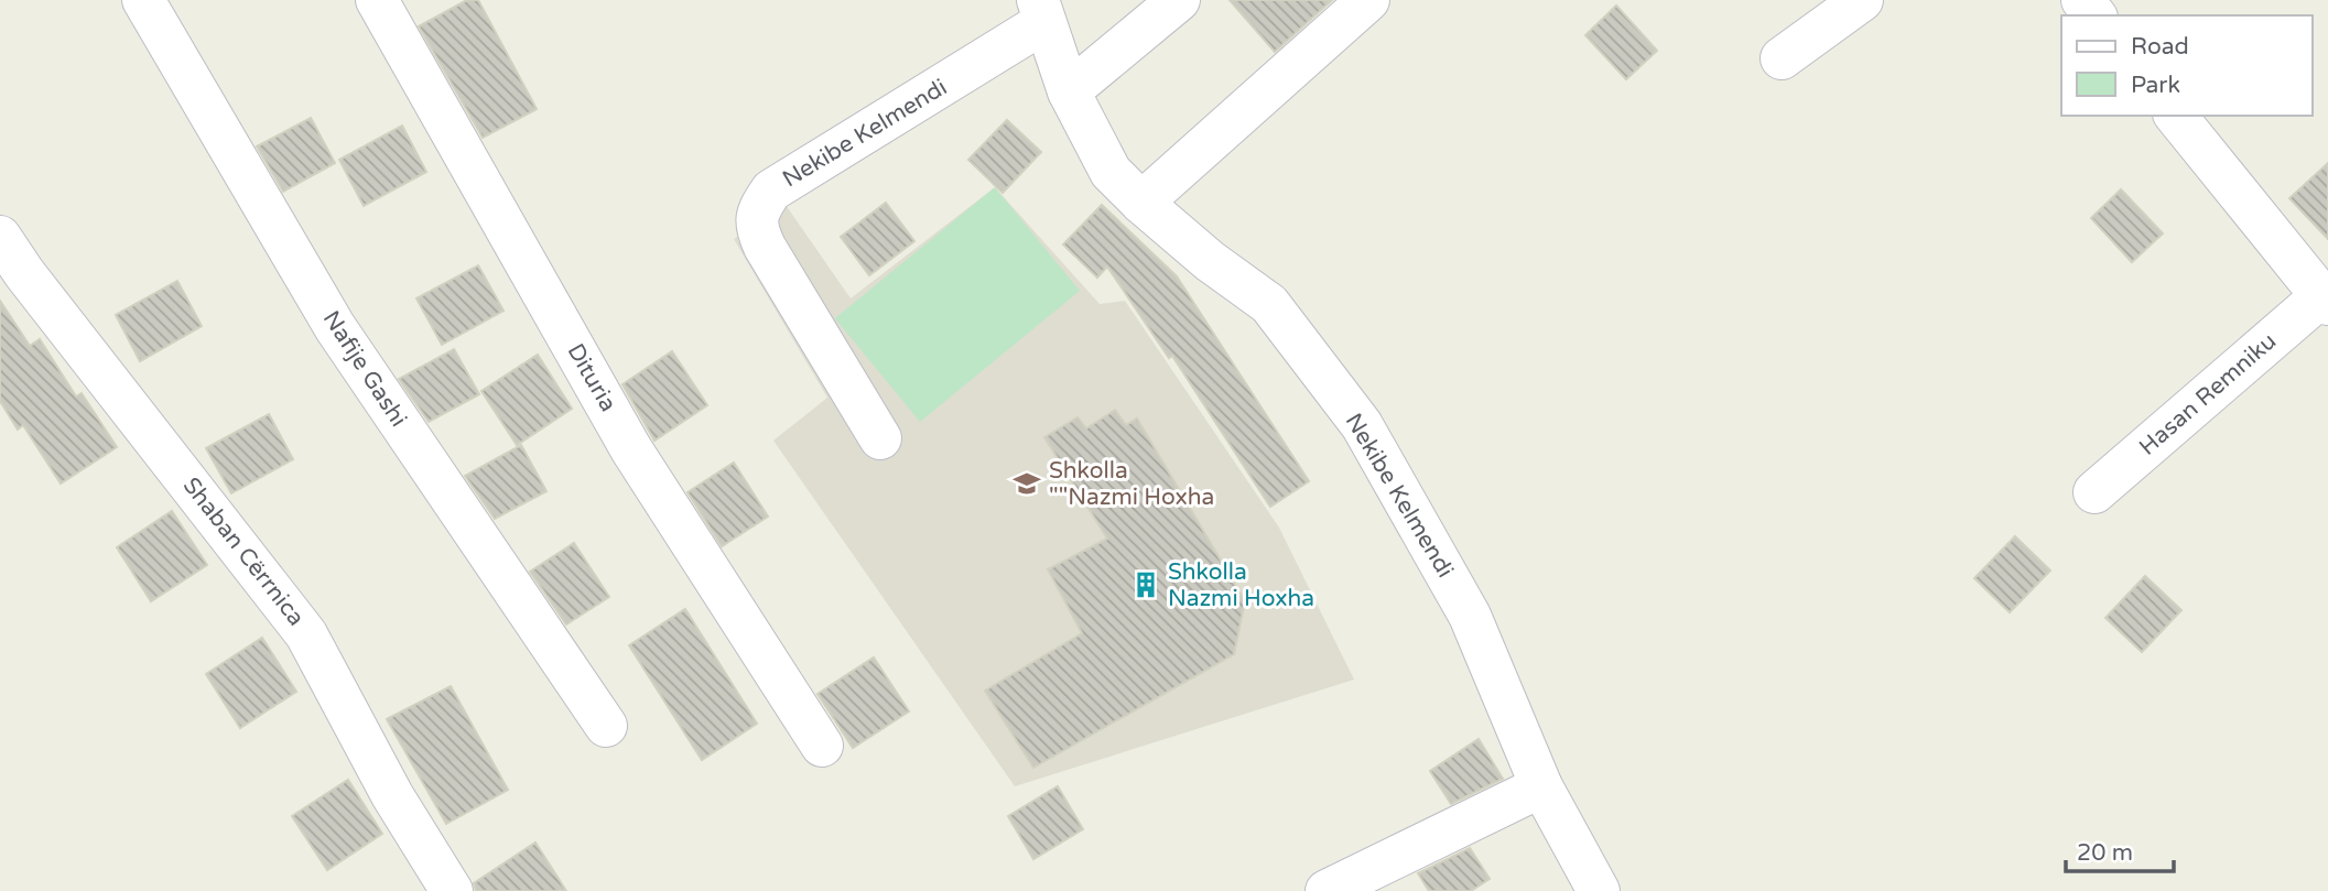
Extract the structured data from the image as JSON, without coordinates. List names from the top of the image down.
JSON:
{
  "streets": {
    "street": [
      "Nekibe Kelmendi",
      "Nafije Gashi",
      "Dituria",
      "Hasan Remniku",
      "Shaban Cërrnica"
    ]
  },
  "places": {
    "school or university": ["Shkolla \"\"Nazmi Hoxha"],
    "building": ["Shkolla Nazmi Hoxha"]
  },
  "legend": ["Road", "Park"],
  "scale_bar": "20 m"
}
